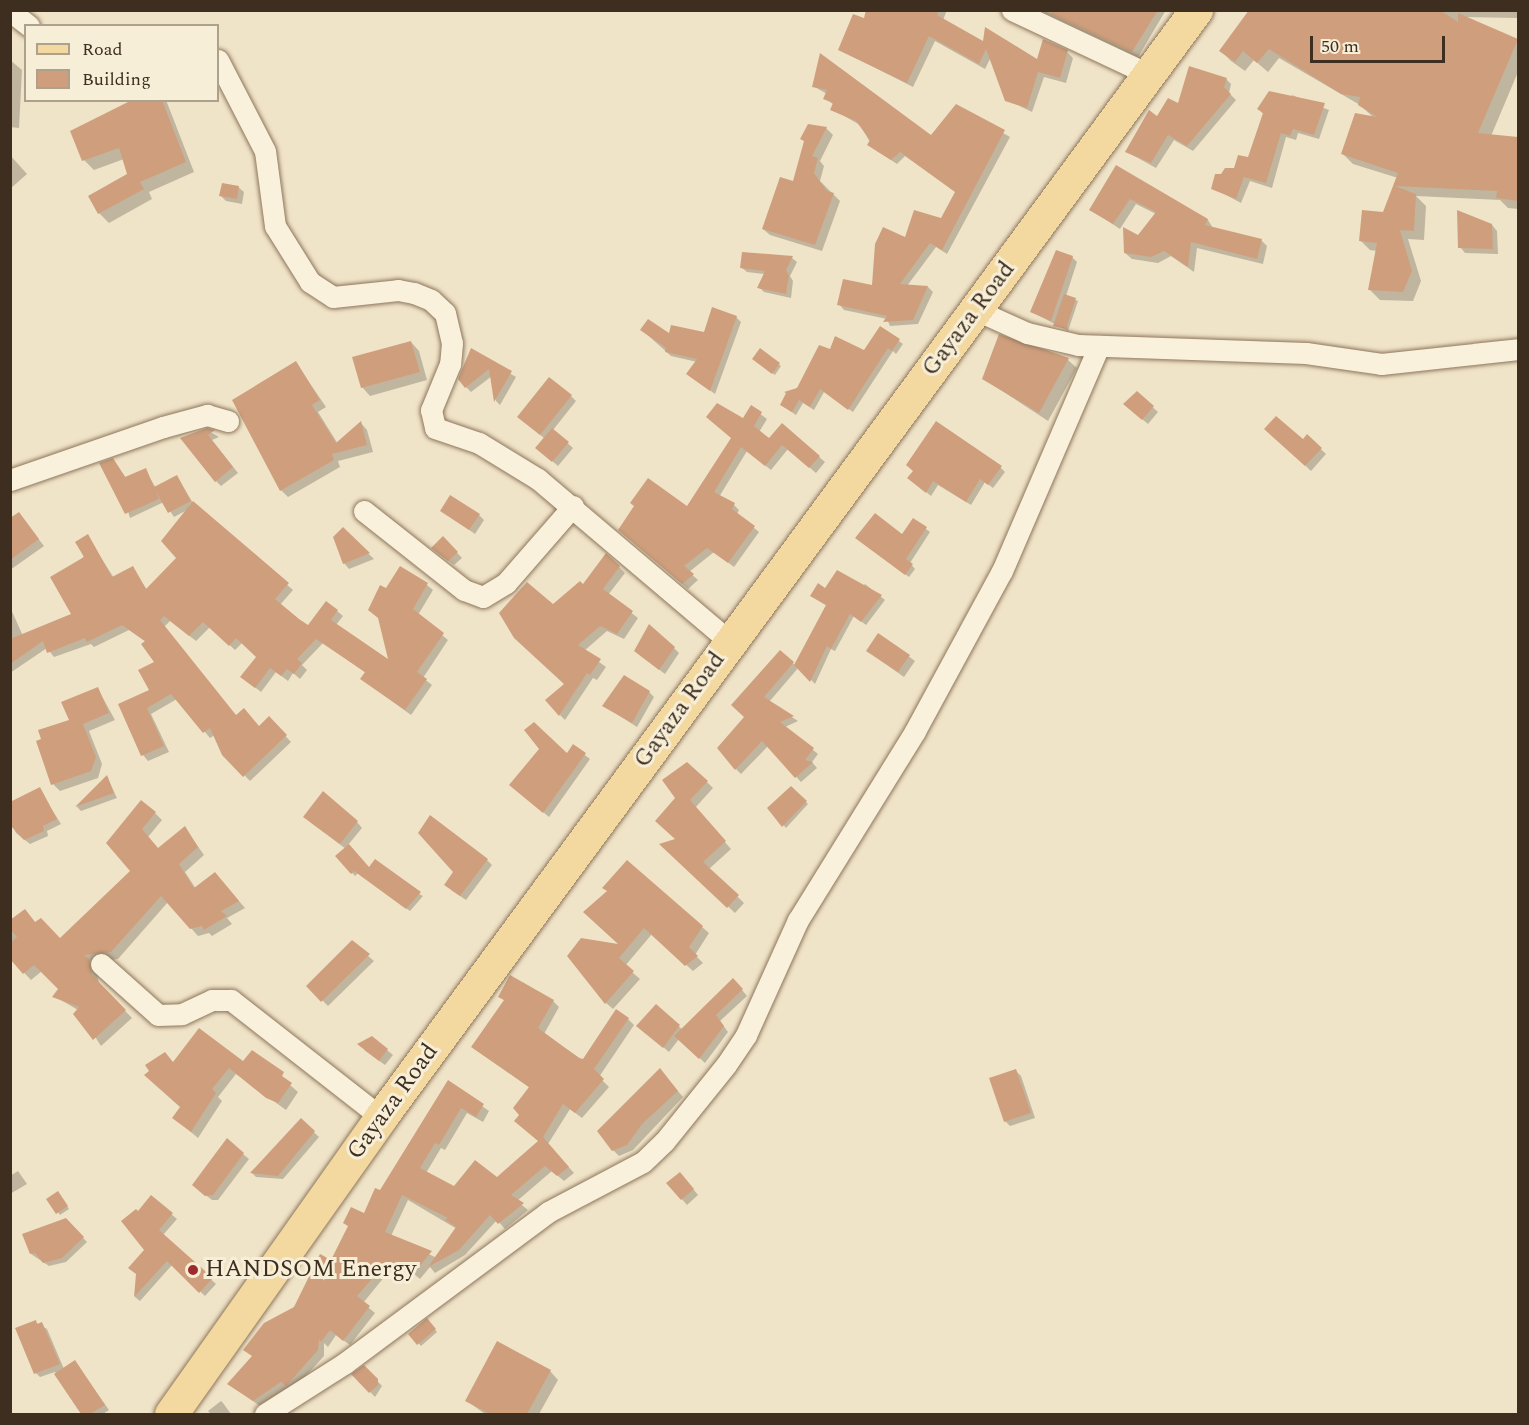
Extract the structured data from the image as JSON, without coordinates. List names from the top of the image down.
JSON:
{
  "streets": {
    "main road": ["Gayaza Road"]
  },
  "places": ["HANDSOM Energy"],
  "legend": ["Road", "Building"],
  "scale_bar": "50 m"
}
